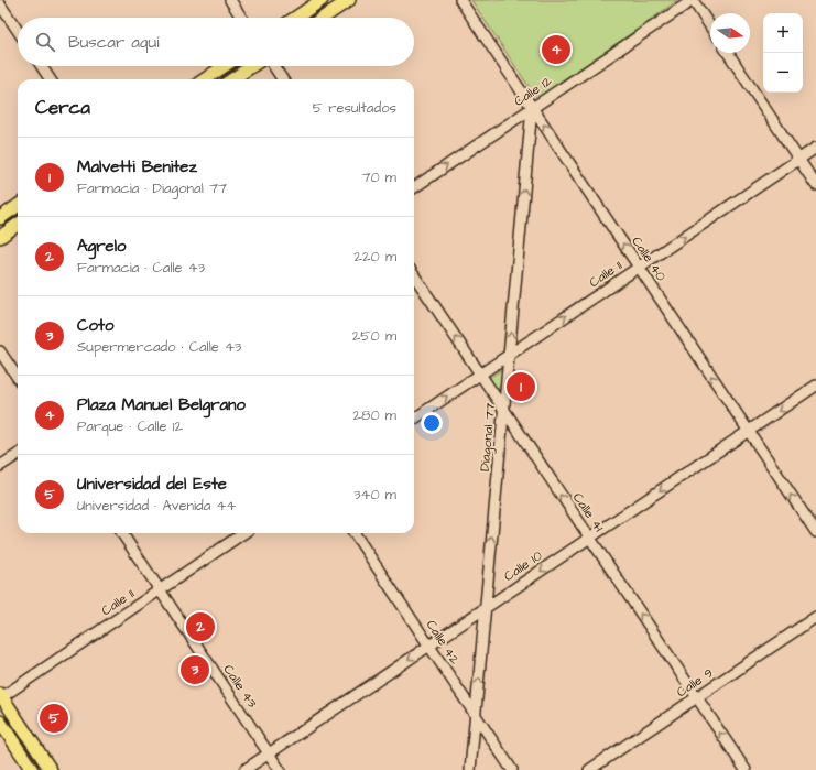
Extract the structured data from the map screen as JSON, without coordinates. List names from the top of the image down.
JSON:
{
  "streets": {
    "street": [
      "Calle 12",
      "Calle 40",
      "Calle 11",
      "Diagonal 77",
      "Calle 41",
      "Calle 10",
      "Calle 42",
      "Calle 9",
      "Calle 43"
    ]
  },
  "crossings": [
    ["Calle 12", "Calle 40"],
    ["Calle 12", "Diagonal 77"],
    ["Calle 40", "Calle 11"],
    ["Calle 40", "Diagonal 77"],
    ["Calle 40", "Calle 10"],
    ["Calle 11", "Diagonal 77"],
    ["Calle 11", "Calle 41"],
    ["Calle 11", "Calle 43"],
    ["Diagonal 77", "Calle 41"],
    ["Diagonal 77", "Calle 10"],
    ["Diagonal 77", "Calle 42"],
    ["Calle 41", "Calle 10"],
    ["Calle 41", "Calle 9"],
    ["Calle 10", "Calle 42"],
    ["Calle 10", "Calle 43"]
  ],
  "one_way": [
    "Calle 12",
    "Calle 40",
    "Calle 11",
    "Diagonal 77",
    "Calle 41",
    "Calle 10"
  ],
  "north": "right",
  "page": {
    "map_buttons": ["+", "−"],
    "search": "Buscar aquí",
    "pins": [
      "4",
      "1",
      "2",
      "3",
      "5"
    ],
    "heading": ["Cerca", "5 resultados"],
    "list": [
      {
        "mark": "1",
        "name": "Malvetti Benitez",
        "note": "Farmacia · Diagonal 77",
        "value": "70 m"
      },
      {
        "mark": "2",
        "name": "Agrelo",
        "note": "Farmacia · Calle 43",
        "value": "220 m"
      },
      {
        "mark": "3",
        "name": "Coto",
        "note": "Supermercado · Calle 43",
        "value": "250 m"
      },
      {
        "mark": "4",
        "name": "Plaza Manuel Belgrano",
        "note": "Parque · Calle 12",
        "value": "280 m"
      },
      {
        "mark": "5",
        "name": "Universidad del Este",
        "note": "Universidad · Avenida 44",
        "value": "340 m"
      }
    ]
  }
}
